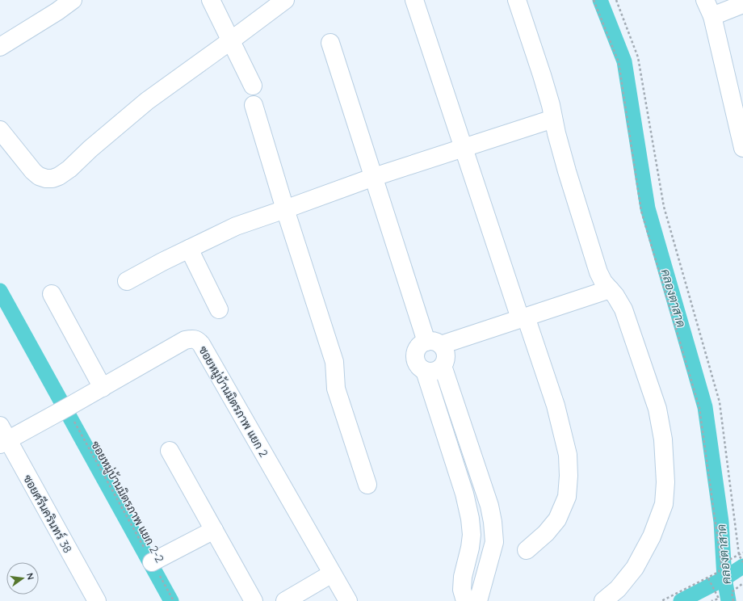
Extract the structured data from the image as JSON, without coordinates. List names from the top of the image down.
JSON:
{
  "streets": {
    "street": ["ซอยหมู่บ้านมิตรภาพ แยก 2", "ซอยศรีนครินทร์ 38"],
    "path": ["ซอยหมู่บ้านมิตรภาพ แยก 2-2"]
  },
  "crossings": [
    ["ซอยหมู่บ้านมิตรภาพ แยก 2", "ซอยศรีนครินทร์ 38"]
  ],
  "water": ["คลองตาสาด"],
  "north": "right"
}
